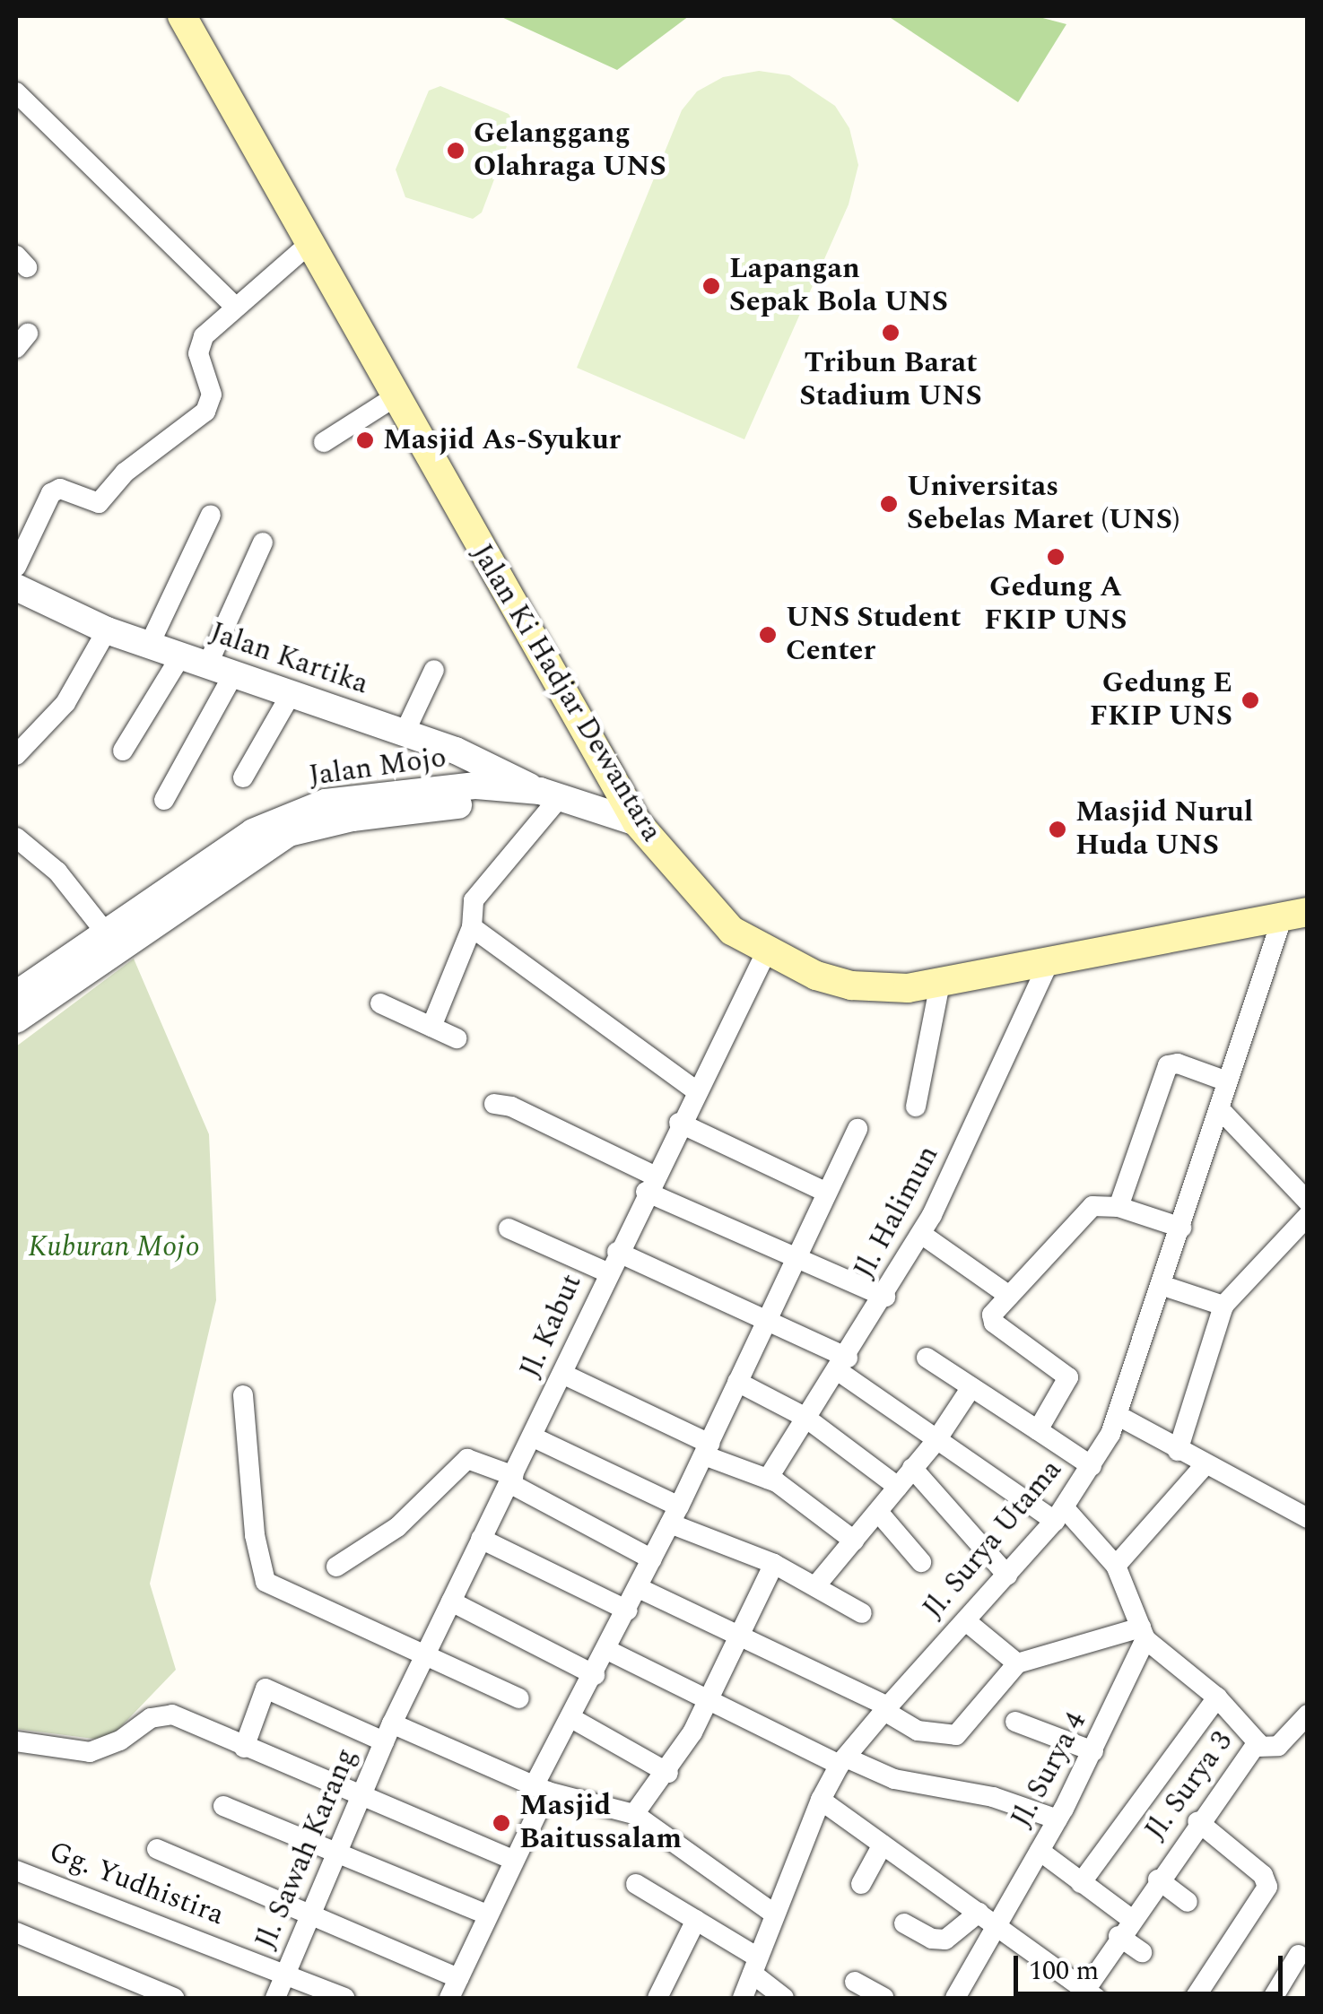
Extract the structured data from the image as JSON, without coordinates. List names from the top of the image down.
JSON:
{
  "streets": {
    "main road": ["Jalan Ki Hadjar Dewantara"],
    "street": [
      "Jalan Kartika",
      "Jalan Mojo",
      "Jl. Halimun",
      "Jl. Kabut",
      "Jl. Surya Utama",
      "Jl. Surya 4",
      "Jl. Surya 3",
      "Jl. Sawah Karang",
      "Gg. Yudhistira"
    ]
  },
  "crossings": [
    ["Jalan Kartika", "Jalan Mojo"],
    ["Jalan Ki Hadjar Dewantara", "Jalan Mojo"],
    ["Jalan Ki Hadjar Dewantara", "Jl. Halimun"],
    ["Jalan Ki Hadjar Dewantara", "Jl. Kabut"],
    ["Jalan Ki Hadjar Dewantara", "Jl. Surya Utama"],
    ["Jl. Halimun", "Jl. Surya 3"],
    ["Jl. Kabut", "Jl. Surya 3"],
    ["Jl. Kabut", "Jl. Sawah Karang"],
    ["Jl. Surya Utama", "Jl. Surya 3"],
    ["Jl. Surya 4", "Jl. Surya 3"],
    ["Jl. Sawah Karang", "Gg. Yudhistira"]
  ],
  "parks": ["Kuburan Mojo"],
  "places": [
    "Gelanggang Olahraga UNS",
    "Lapangan Sepak Bola UNS",
    "Tribun Barat Stadium UNS",
    "Masjid As-Syukur",
    "Universitas Sebelas Maret (UNS)",
    "Gedung A FKIP UNS",
    "UNS Student Center",
    "Gedung E FKIP UNS",
    "Masjid Nurul Huda UNS",
    "Masjid Baitussalam"
  ],
  "scale_bar": "100 m"
}
